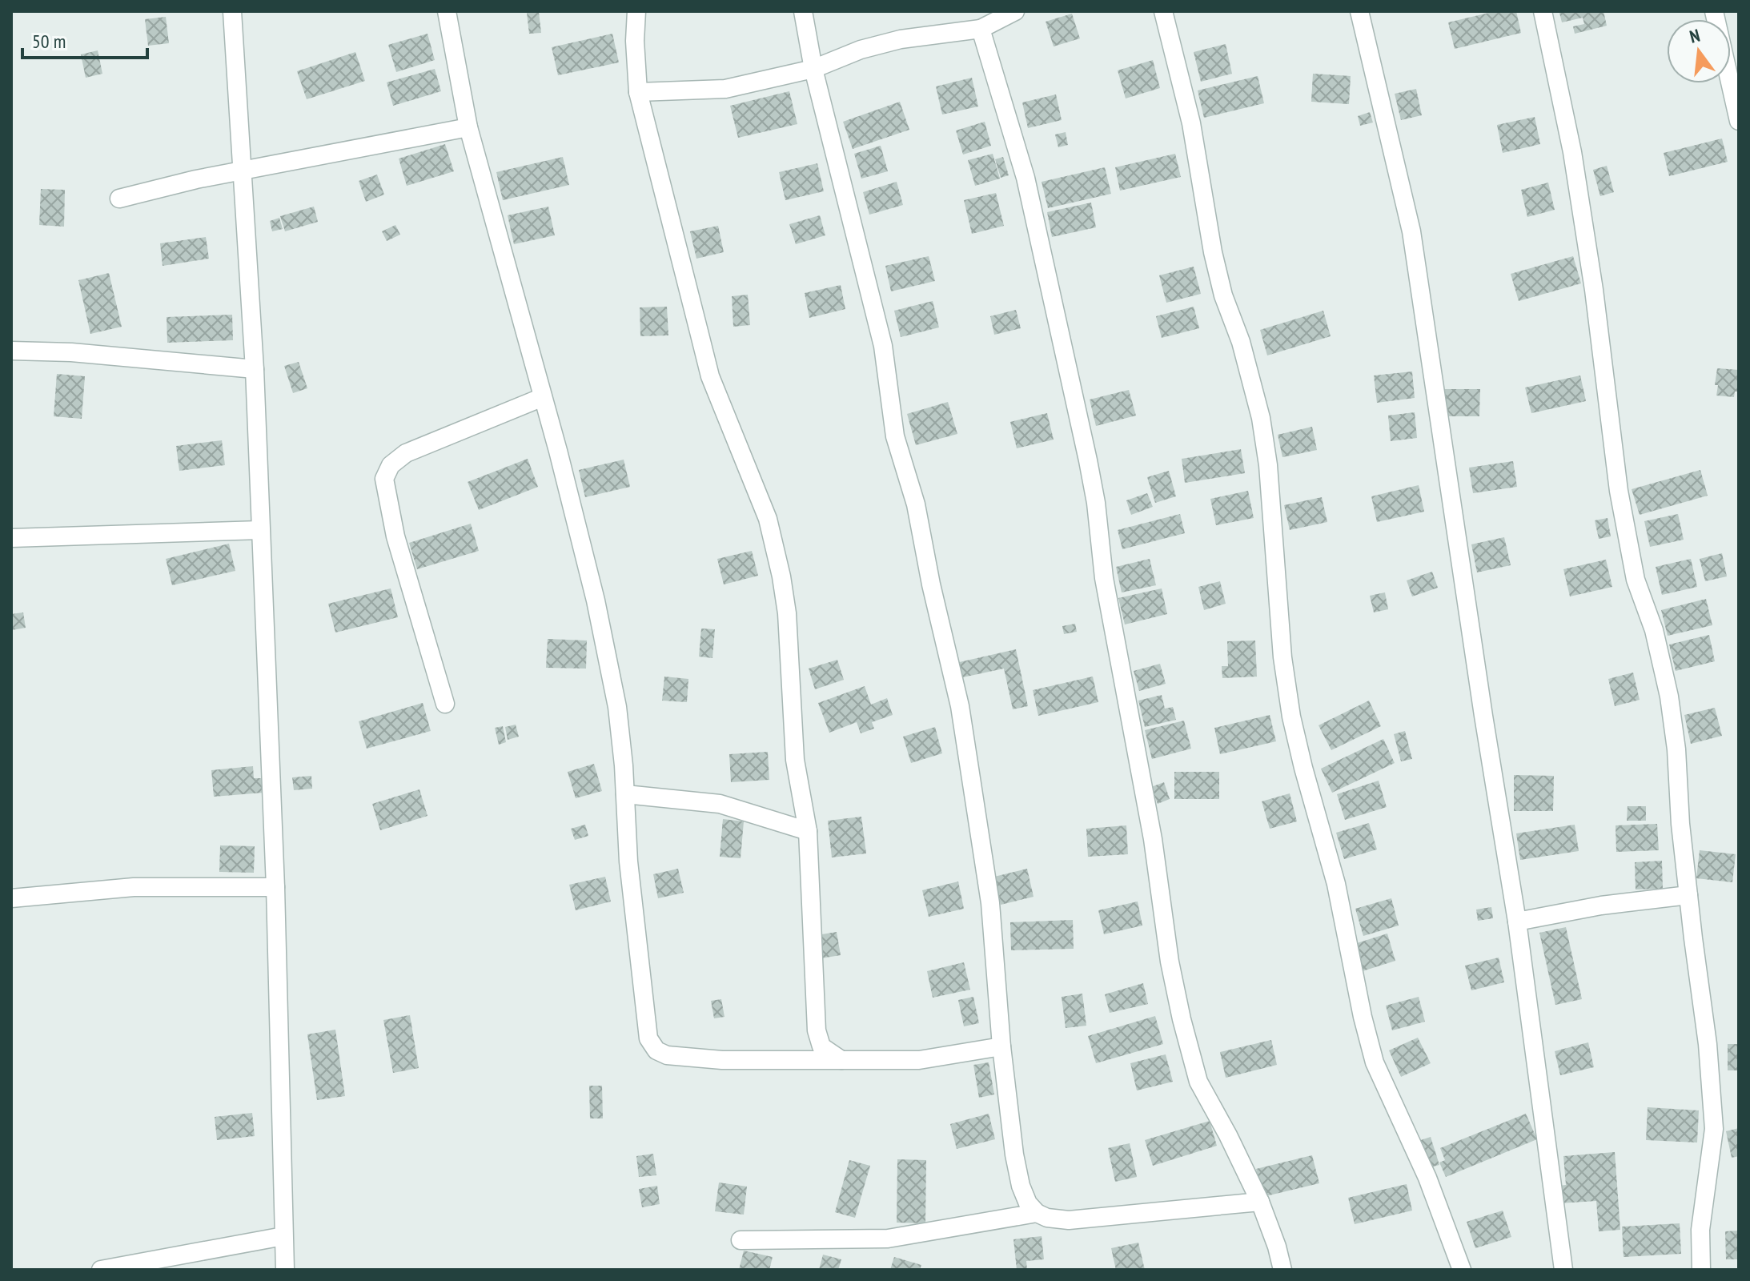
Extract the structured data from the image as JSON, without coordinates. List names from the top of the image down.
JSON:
{
  "scale_bar": "50 m",
  "north": "top"
}
